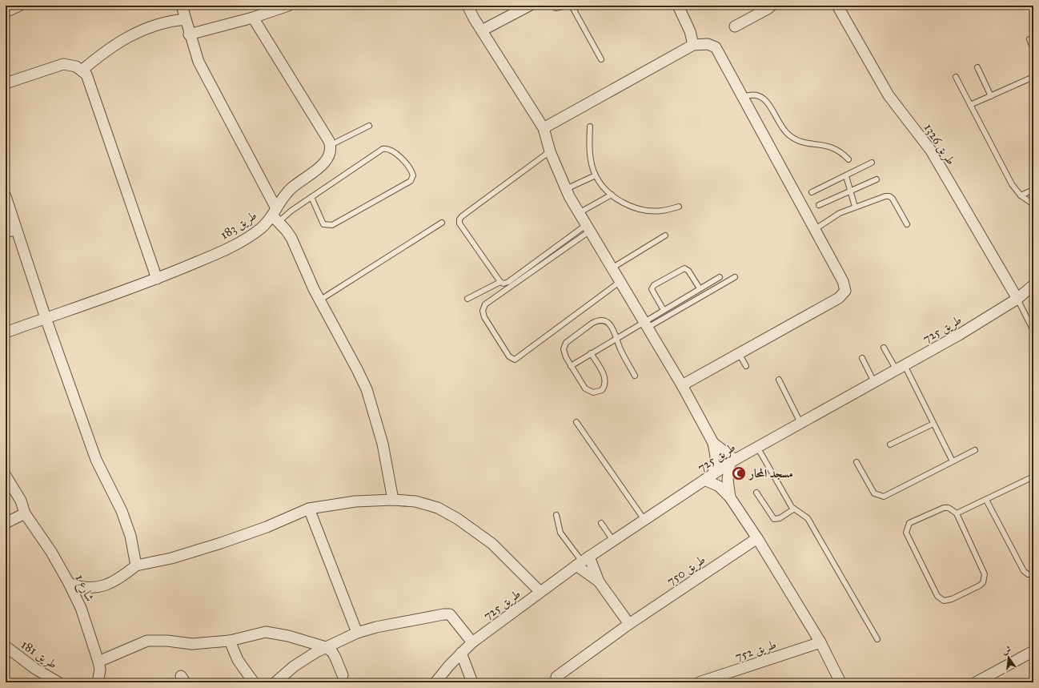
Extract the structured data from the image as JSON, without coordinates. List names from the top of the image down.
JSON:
{
  "streets": {
    "street": [
      "طريق 1326",
      "طريق 183",
      "طريق 725",
      "طريق 750",
      "شارع 1",
      "طريق 752",
      "طريق 181"
    ]
  },
  "crossings": [
    ["طريق 1326", "طريق 725"]
  ],
  "places": {
    "mosque": ["مسجد المحار"]
  },
  "north": "top"
}
